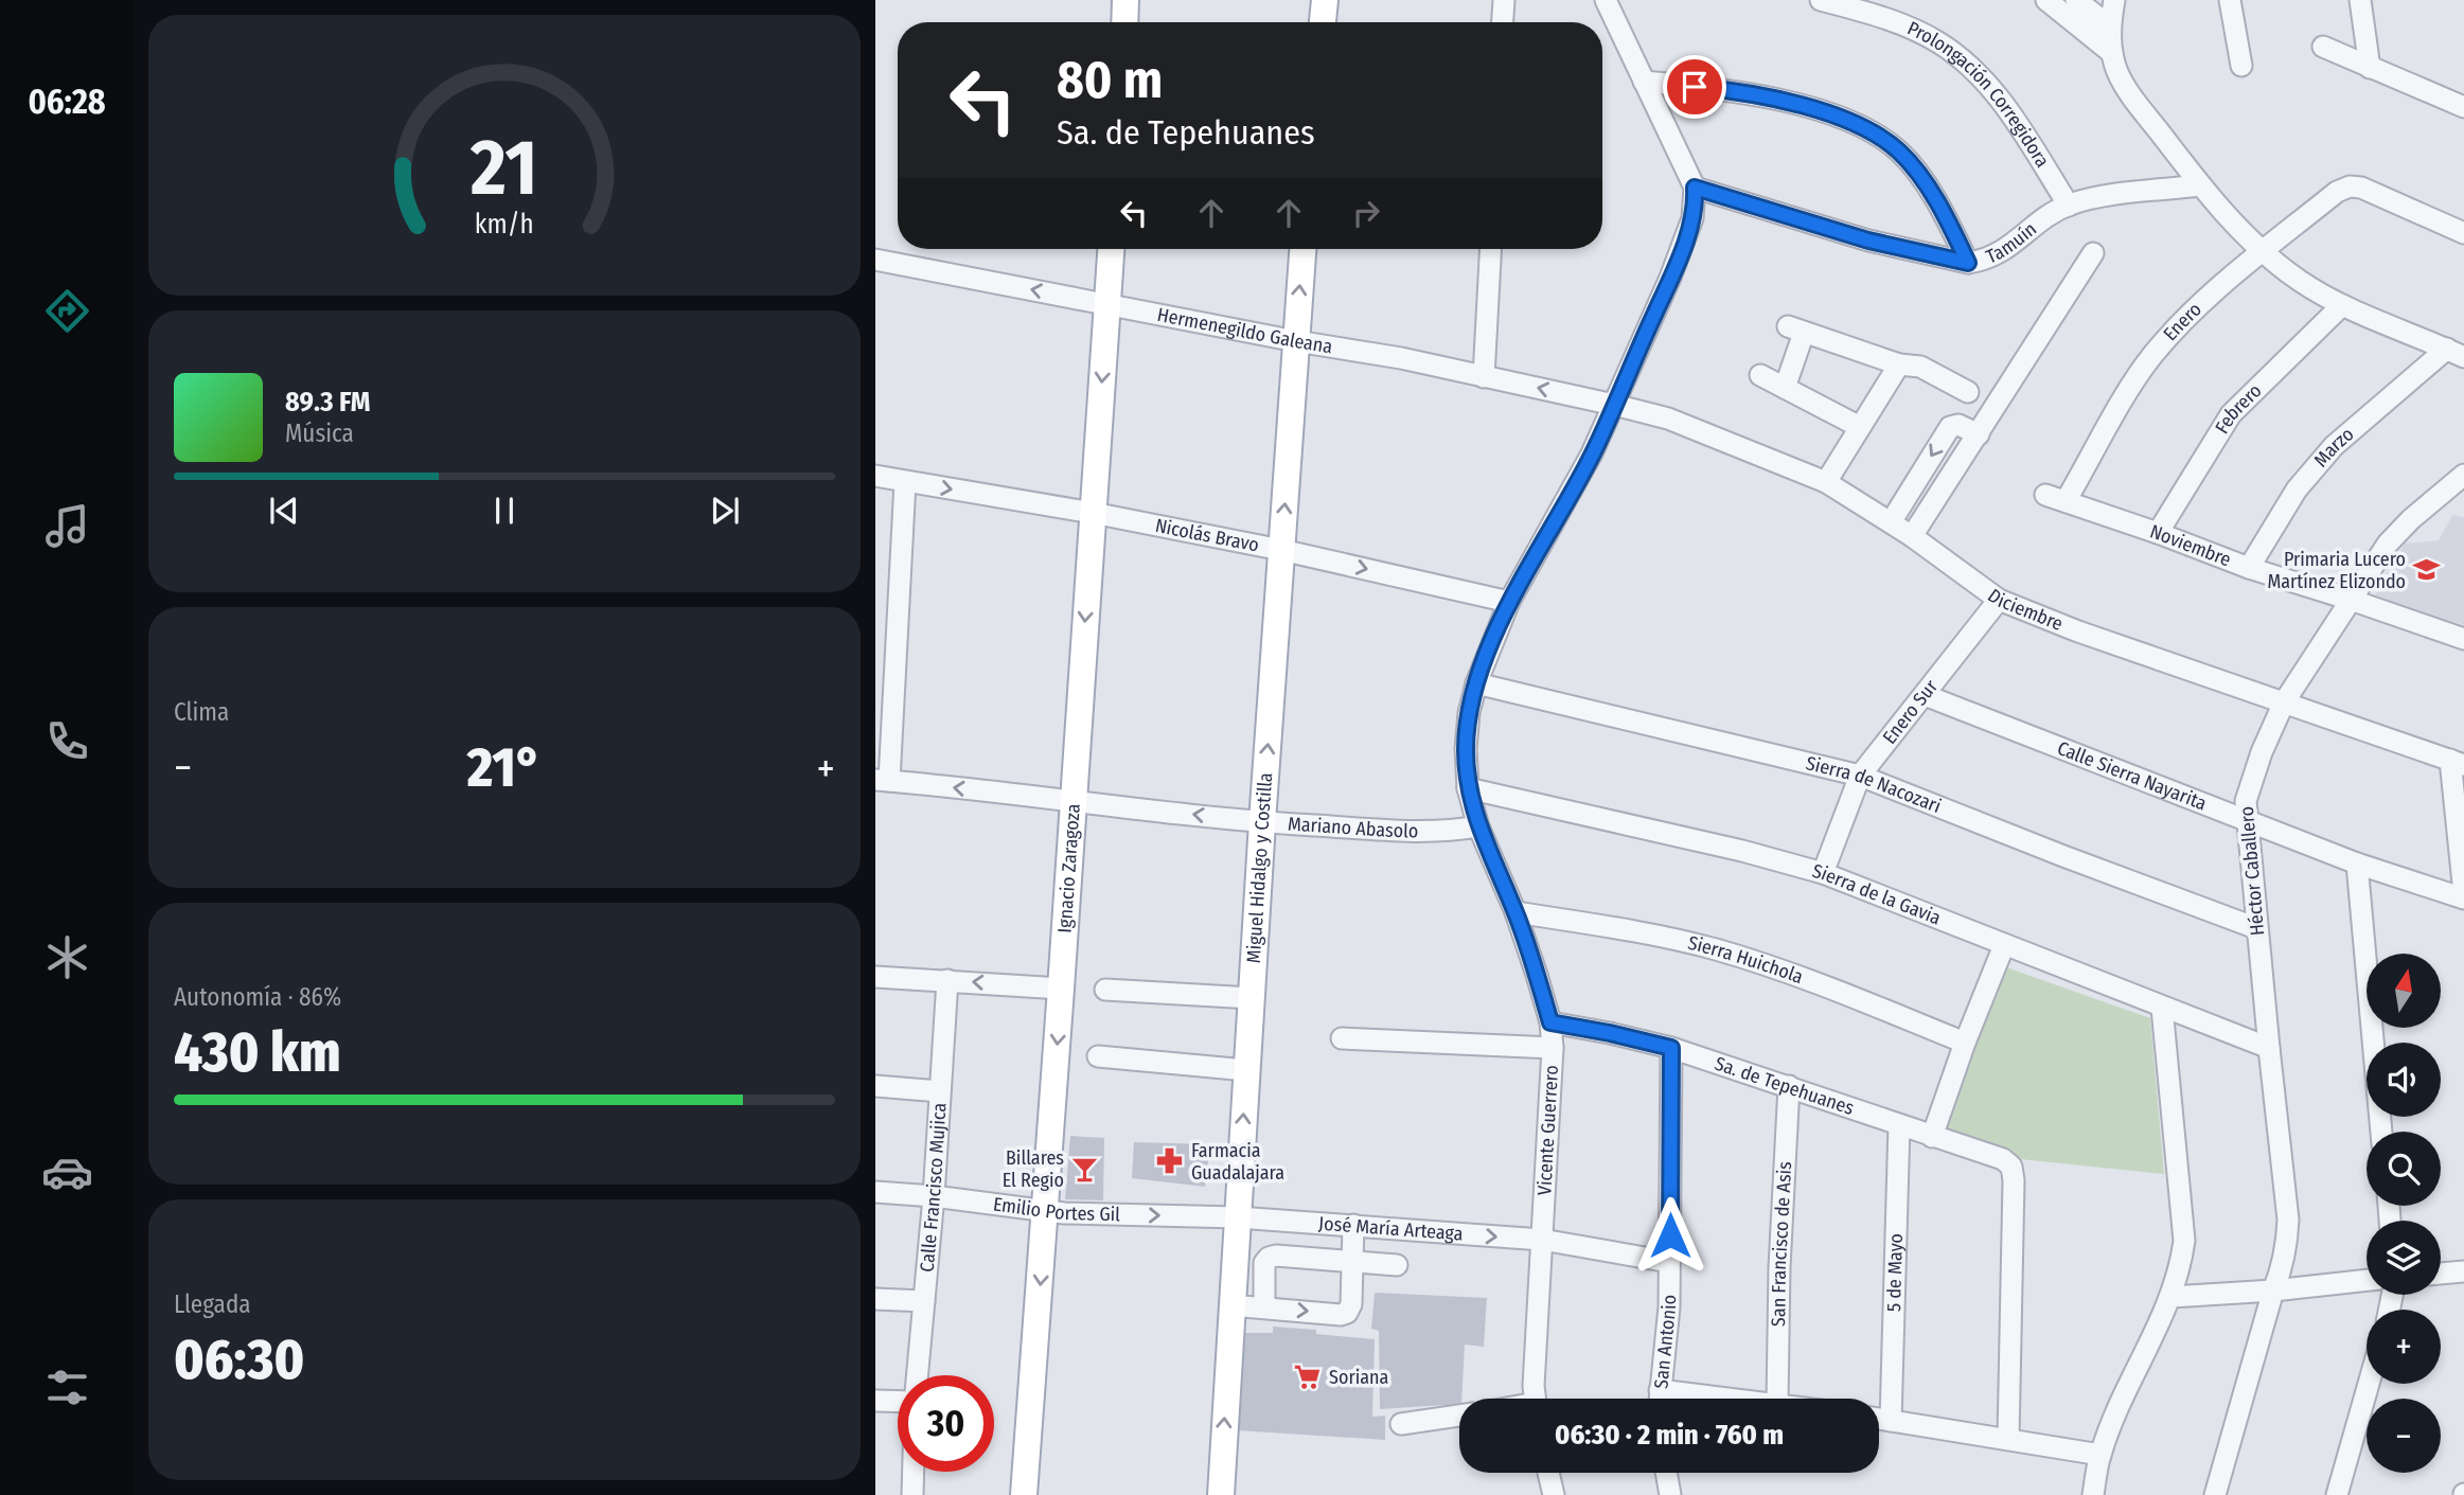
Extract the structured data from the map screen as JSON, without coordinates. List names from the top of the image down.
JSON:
{
  "streets": {
    "main road": ["Ignacio Zaragoza", "Miguel Hidalgo y Costilla"],
    "street": [
      "Prolongación Corregidora",
      "Tamuín",
      "Enero",
      "Hermenegildo Galeana",
      "Febrero",
      "Marzo",
      "Nicolás Bravo",
      "Noviembre",
      "Diciembre",
      "Enero Sur",
      "Calle Sierra Nayarita",
      "Sierra de Nacozari",
      "Mariano Abasolo",
      "Héctor Caballero",
      "Sierra de la Gavia",
      "Sierra Huichola",
      "Sa. de Tepehuanes",
      "Vicente Guerrero",
      "Calle Francisco Mujica",
      "Emilio Portes Gil",
      "José María Arteaga",
      "San Francisco de Asis",
      "5 de Mayo",
      "San Antonio"
    ]
  },
  "crossings": [
    ["Prolongación Corregidora", "Tamuín"],
    ["Tamuín", "Vicente Guerrero"],
    ["Enero", "Noviembre"],
    ["Hermenegildo Galeana", "Diciembre"],
    ["Hermenegildo Galeana", "Ignacio Zaragoza"],
    ["Hermenegildo Galeana", "Miguel Hidalgo y Costilla"],
    ["Hermenegildo Galeana", "Vicente Guerrero"],
    ["Febrero", "Noviembre"],
    ["Marzo", "Noviembre"],
    ["Nicolás Bravo", "Ignacio Zaragoza"],
    ["Nicolás Bravo", "Miguel Hidalgo y Costilla"],
    ["Nicolás Bravo", "Vicente Guerrero"],
    ["Noviembre", "Héctor Caballero"],
    ["Diciembre", "Enero Sur"],
    ["Diciembre", "Héctor Caballero"],
    ["Diciembre", "Vicente Guerrero"],
    ["Enero Sur", "Calle Sierra Nayarita"],
    ["Enero Sur", "Sierra de Nacozari"],
    ["Enero Sur", "Sierra de la Gavia"],
    ["Calle Sierra Nayarita", "Héctor Caballero"],
    ["Sierra de Nacozari", "Héctor Caballero"],
    ["Sierra de Nacozari", "Vicente Guerrero"],
    ["Mariano Abasolo", "Ignacio Zaragoza"],
    ["Mariano Abasolo", "Miguel Hidalgo y Costilla"],
    ["Mariano Abasolo", "Vicente Guerrero"],
    ["Ignacio Zaragoza", "Emilio Portes Gil"],
    ["Miguel Hidalgo y Costilla", "Emilio Portes Gil"],
    ["Miguel Hidalgo y Costilla", "José María Arteaga"],
    ["Héctor Caballero", "Sierra de la Gavia"],
    ["Sierra de la Gavia", "Vicente Guerrero"],
    ["Sierra Huichola", "Vicente Guerrero"],
    ["Sa. de Tepehuanes", "Vicente Guerrero"],
    ["Sa. de Tepehuanes", "San Francisco de Asis"],
    ["Sa. de Tepehuanes", "5 de Mayo"],
    ["Sa. de Tepehuanes", "San Antonio"],
    ["Vicente Guerrero", "José María Arteaga"],
    ["Calle Francisco Mujica", "Emilio Portes Gil"],
    ["Emilio Portes Gil", "José María Arteaga"],
    ["José María Arteaga", "San Antonio"]
  ],
  "one_way": [
    "Hermenegildo Galeana",
    "Nicolás Bravo",
    "Ignacio Zaragoza",
    "Miguel Hidalgo y Costilla",
    "José María Arteaga"
  ],
  "places": {
    "school or university": ["Primaria Lucero Martínez Elizondo"],
    "pharmacy": ["Farmacia Guadalajara"],
    "bar": ["Billares El Regio"],
    "supermarket": ["Soriana"]
  },
  "north": "top",
  "page": {
    "tabs": "06:28",
    "turn": ["80 m", "Sa. de Tepehuanes"],
    "song": ["89.3 FM", "Música"],
    "tile": [
      "Clima",
      ["Autonomía · 86%", "430 km"],
      ["Llegada", "06:30"]
    ],
    "heat": ["−", "21°", "+"],
    "map_buttons": ["+", "−"],
    "limit": "30",
    "trip": "06:30 · 2 min · 760 m",
    "gauge": ["21", "km/h"]
  }
}
